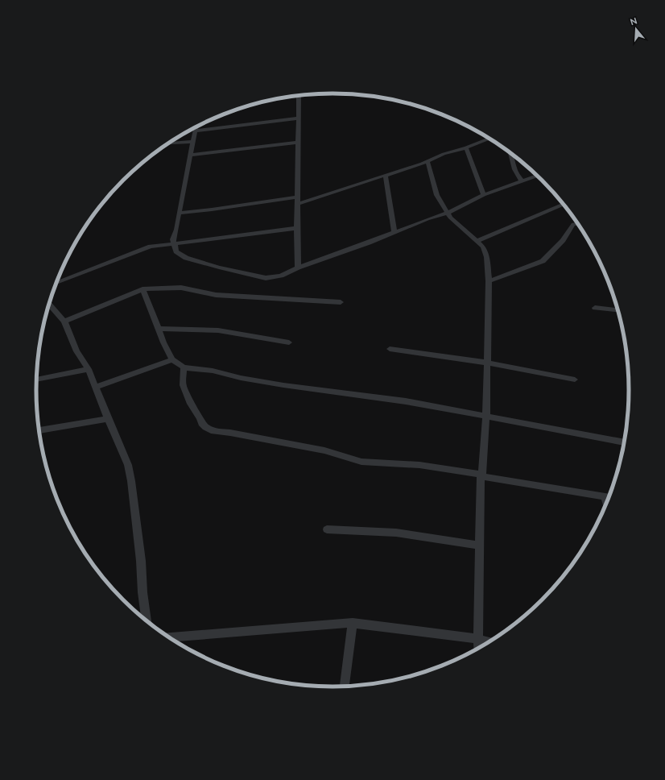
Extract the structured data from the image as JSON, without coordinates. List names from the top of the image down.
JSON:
{
  "north": "top"
}
